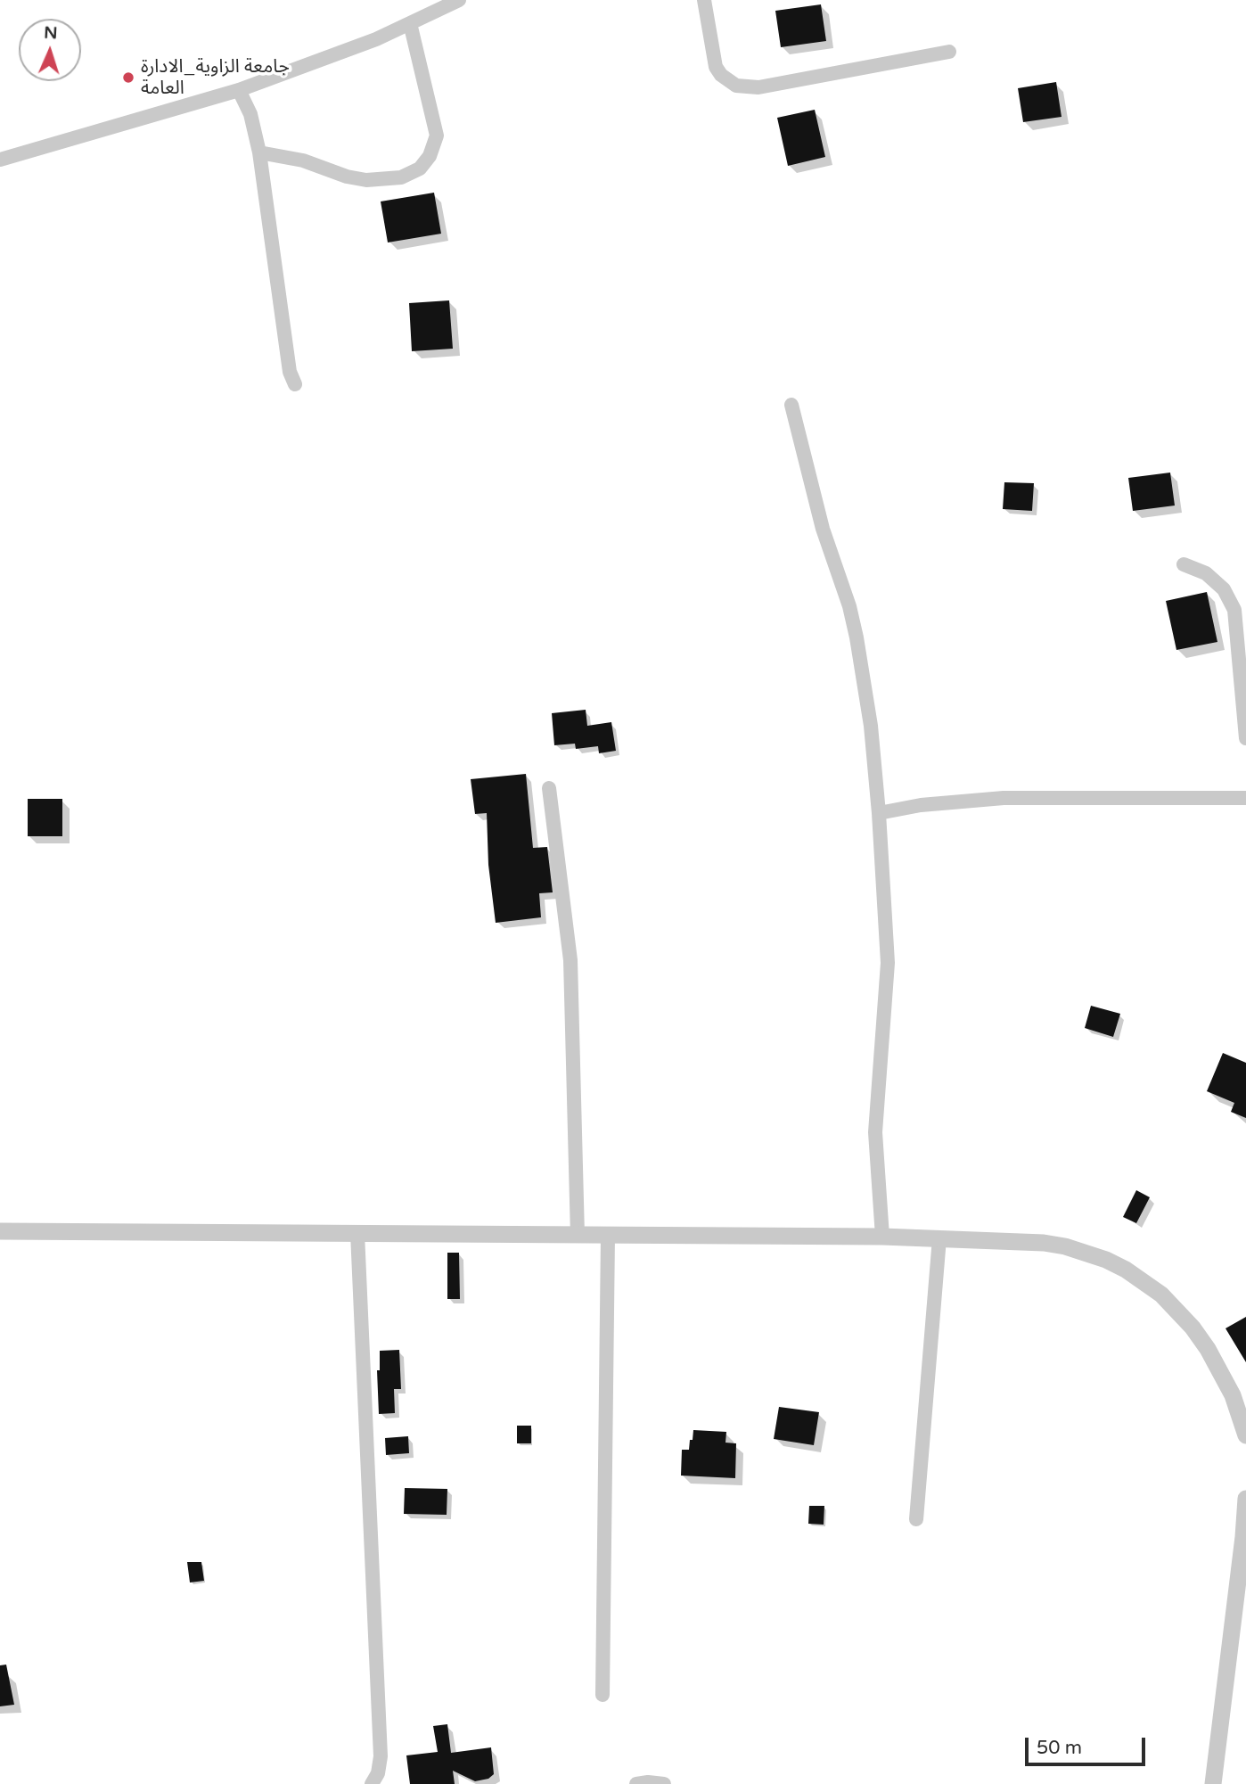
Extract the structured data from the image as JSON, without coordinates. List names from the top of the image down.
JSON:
{
  "places": ["جامعة الزاوية_الادارة العامة"],
  "scale_bar": "50 m",
  "north": "top"
}
